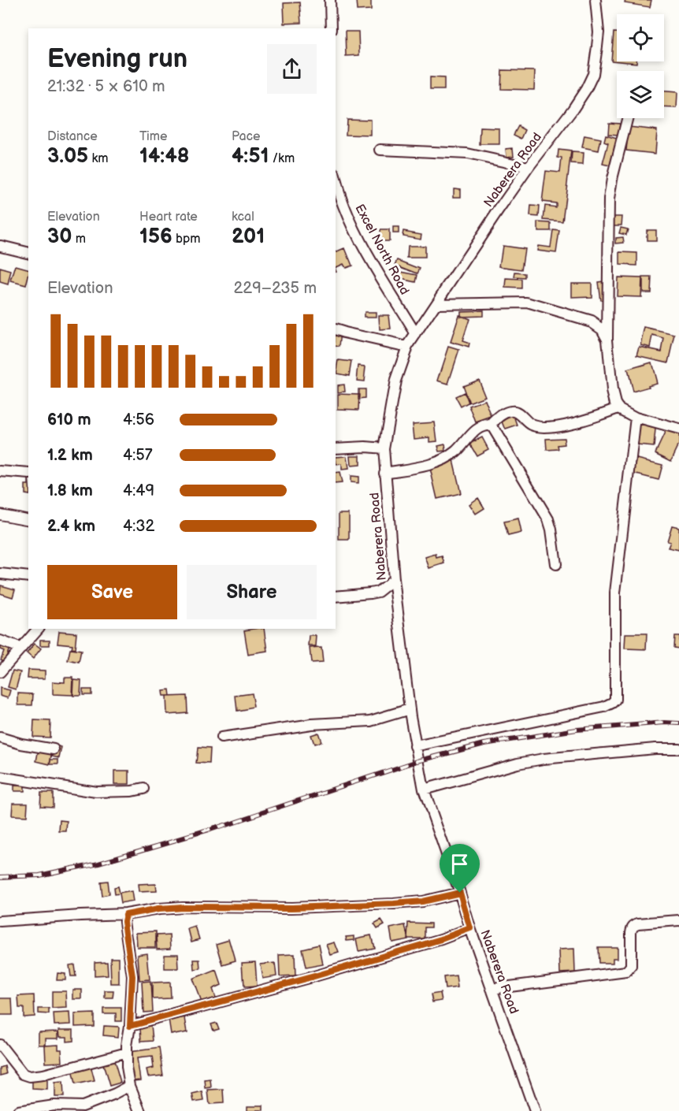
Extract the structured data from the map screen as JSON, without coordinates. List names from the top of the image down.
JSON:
{
  "streets": {
    "street": ["Naberera Road", "Excel North Road"]
  },
  "crossings": [
    ["Naberera Road", "Excel North Road"]
  ],
  "page": {
    "heading": ["Evening run", "21:32 · 5 × 610 m"],
    "stats": [
      ["Distance", "3.05 km"],
      ["Time", "14:48"],
      ["Pace", "4:51 /km"],
      ["Elevation", "30 m"],
      ["Heart rate", "156 bpm"],
      ["kcal", "201"]
    ],
    "chart": ["Elevation", "229–235 m"],
    "list": [
      {
        "name": "610 m",
        "note": "4:56"
      },
      {
        "name": "1.2 km",
        "note": "4:57"
      },
      {
        "name": "1.8 km",
        "note": "4:49"
      },
      {
        "name": "2.4 km",
        "note": "4:32"
      }
    ],
    "buttons": ["Save", "Share"]
  }
}
